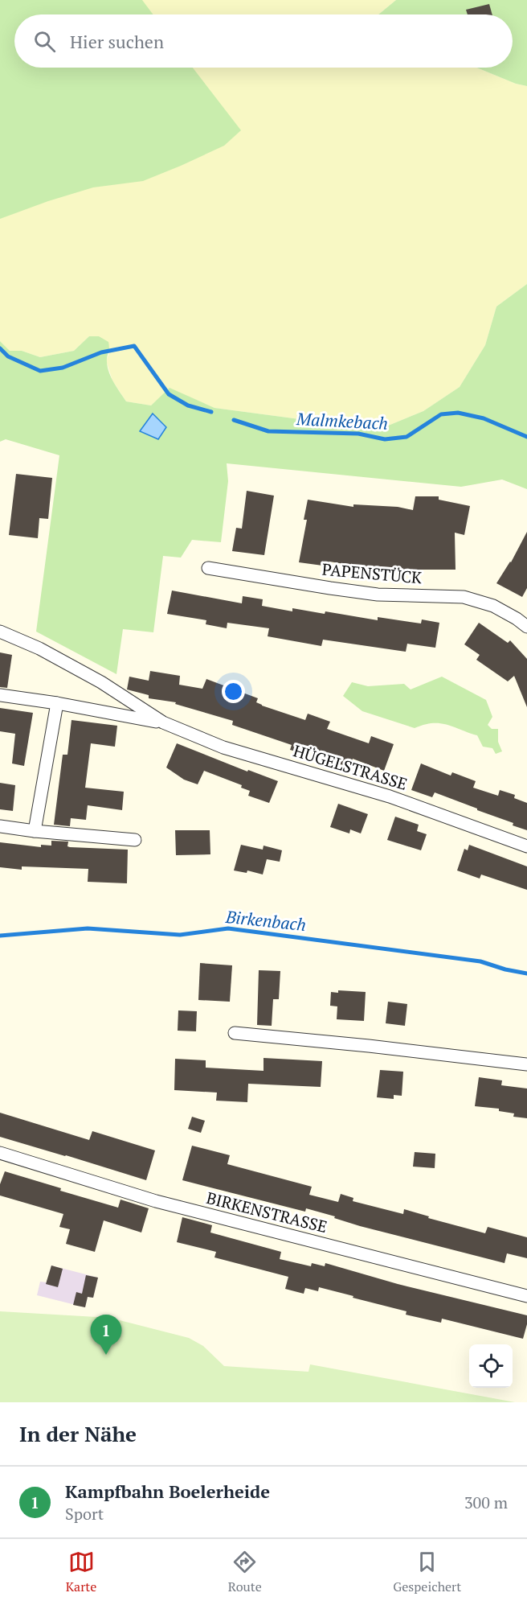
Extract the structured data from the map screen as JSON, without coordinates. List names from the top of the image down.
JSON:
{
  "streets": {
    "street": ["PAPENSTÜCK", "HÜGELSTRASSE", "BIRKENSTRASSE"]
  },
  "water": ["Malmkebach", "Birkenbach"],
  "page": {
    "search": "Hier suchen",
    "pins": "1",
    "heading": "In der Nähe",
    "list": [
      {
        "mark": "1",
        "name": "Kampfbahn Boelerheide",
        "note": "Sport",
        "value": "300 m"
      }
    ],
    "nav": ["Karte", "Route", "Gespeichert"]
  }
}
